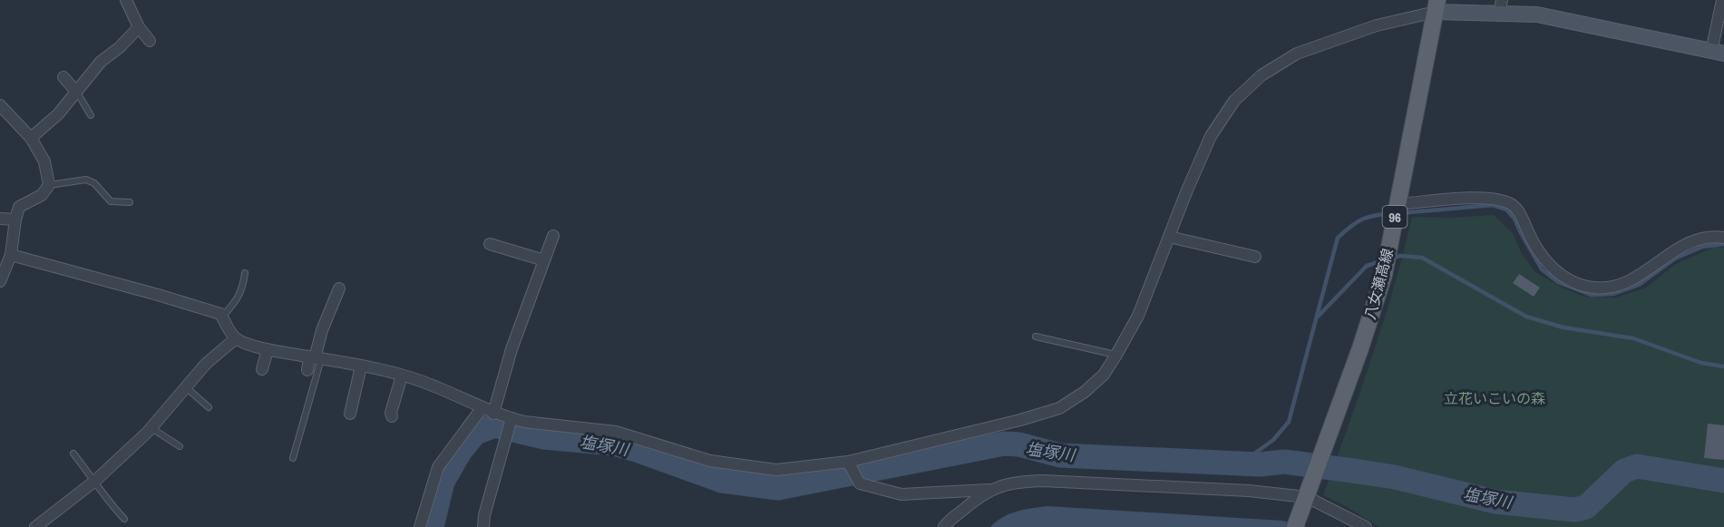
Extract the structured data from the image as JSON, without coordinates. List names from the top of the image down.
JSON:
{
  "streets": {
    "main road": ["96", "八女瀬高線"]
  },
  "water": ["塩塚川"],
  "parks": ["立花いこいの森"]
}
